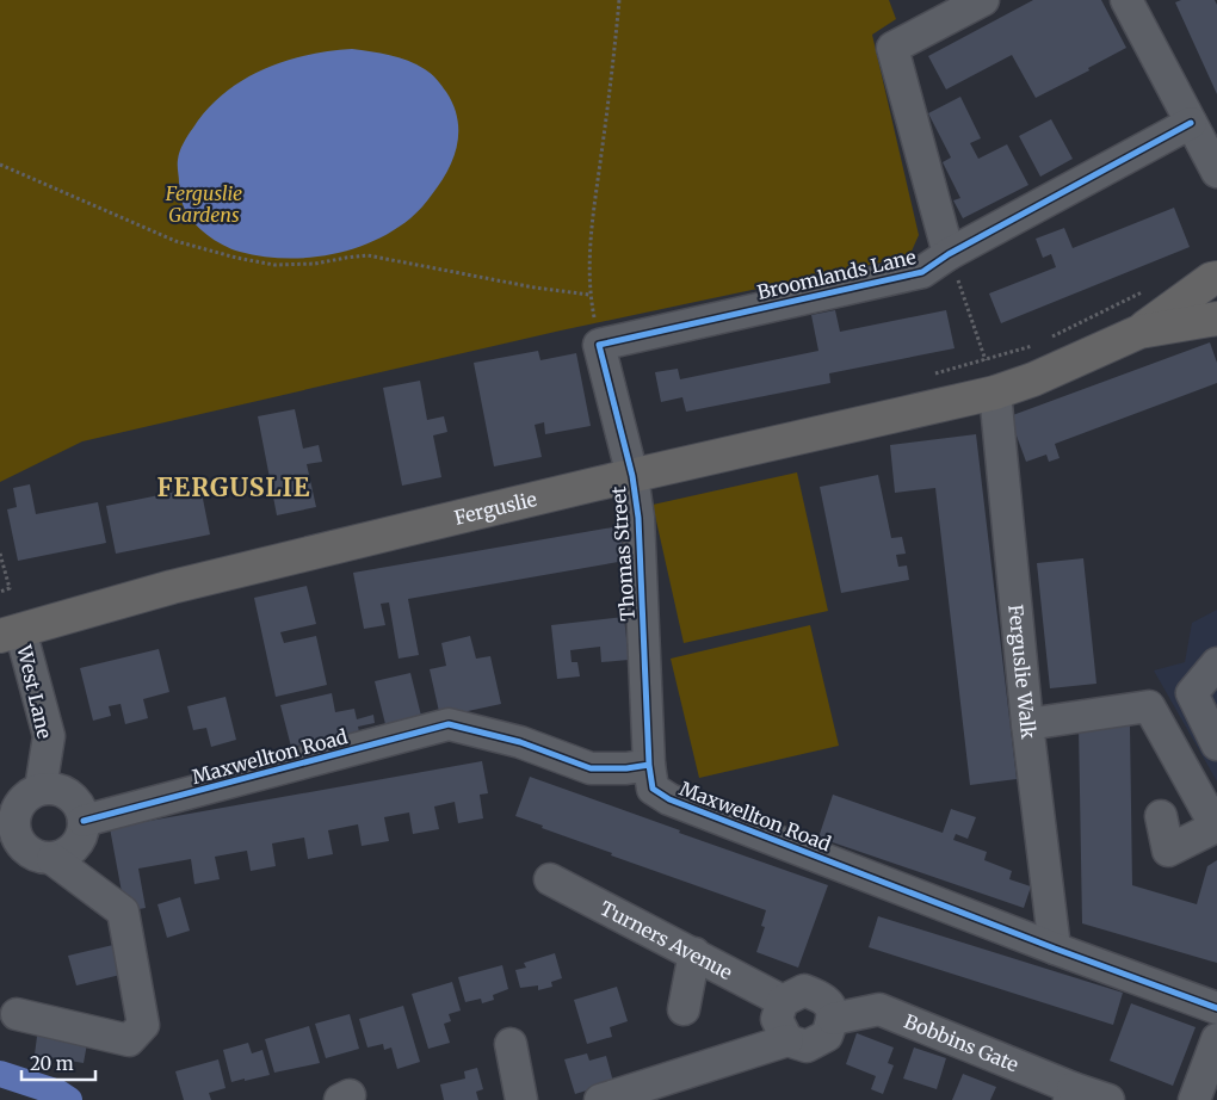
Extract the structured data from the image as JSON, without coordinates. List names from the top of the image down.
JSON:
{
  "streets": {
    "main road": ["Ferguslie"],
    "street": [
      "Broomlands Lane",
      "Thomas Street",
      "Ferguslie Walk",
      "West Lane",
      "Maxwellton Road",
      "Turners Avenue",
      "Bobbins Gate"
    ]
  },
  "crossings": [
    ["Broomlands Lane", "Thomas Street"],
    ["Ferguslie", "Thomas Street"],
    ["Ferguslie", "Ferguslie Walk"],
    ["Ferguslie", "West Lane"],
    ["Thomas Street", "Maxwellton Road"],
    ["Ferguslie Walk", "Maxwellton Road"],
    ["West Lane", "Maxwellton Road"],
    ["Turners Avenue", "Bobbins Gate"]
  ],
  "districts": ["FERGUSLIE"],
  "parks": ["Ferguslie Gardens"],
  "scale_bar": "20 m"
}
